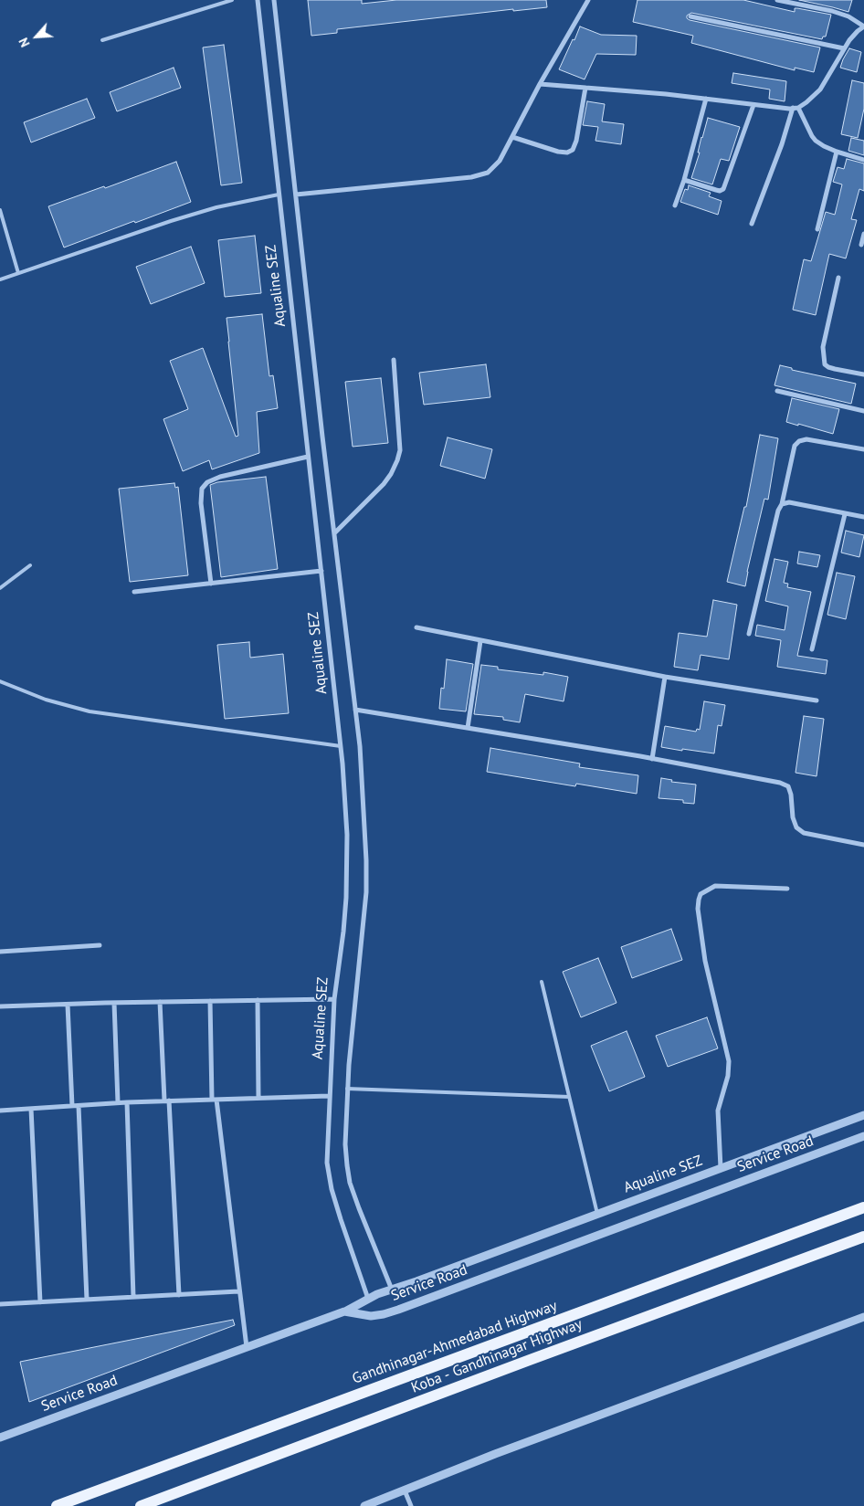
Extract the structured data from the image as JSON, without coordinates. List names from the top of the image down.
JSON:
{
  "streets": {
    "main road": ["Gandhinagar-Ahmedabad Highway", "Koba - Gandhinagar Highway"],
    "street": ["Aqualine SEZ", "Service Road"]
  },
  "crossings": [
    ["Aqualine SEZ", "Service Road"]
  ],
  "north": "bottom left"
}
